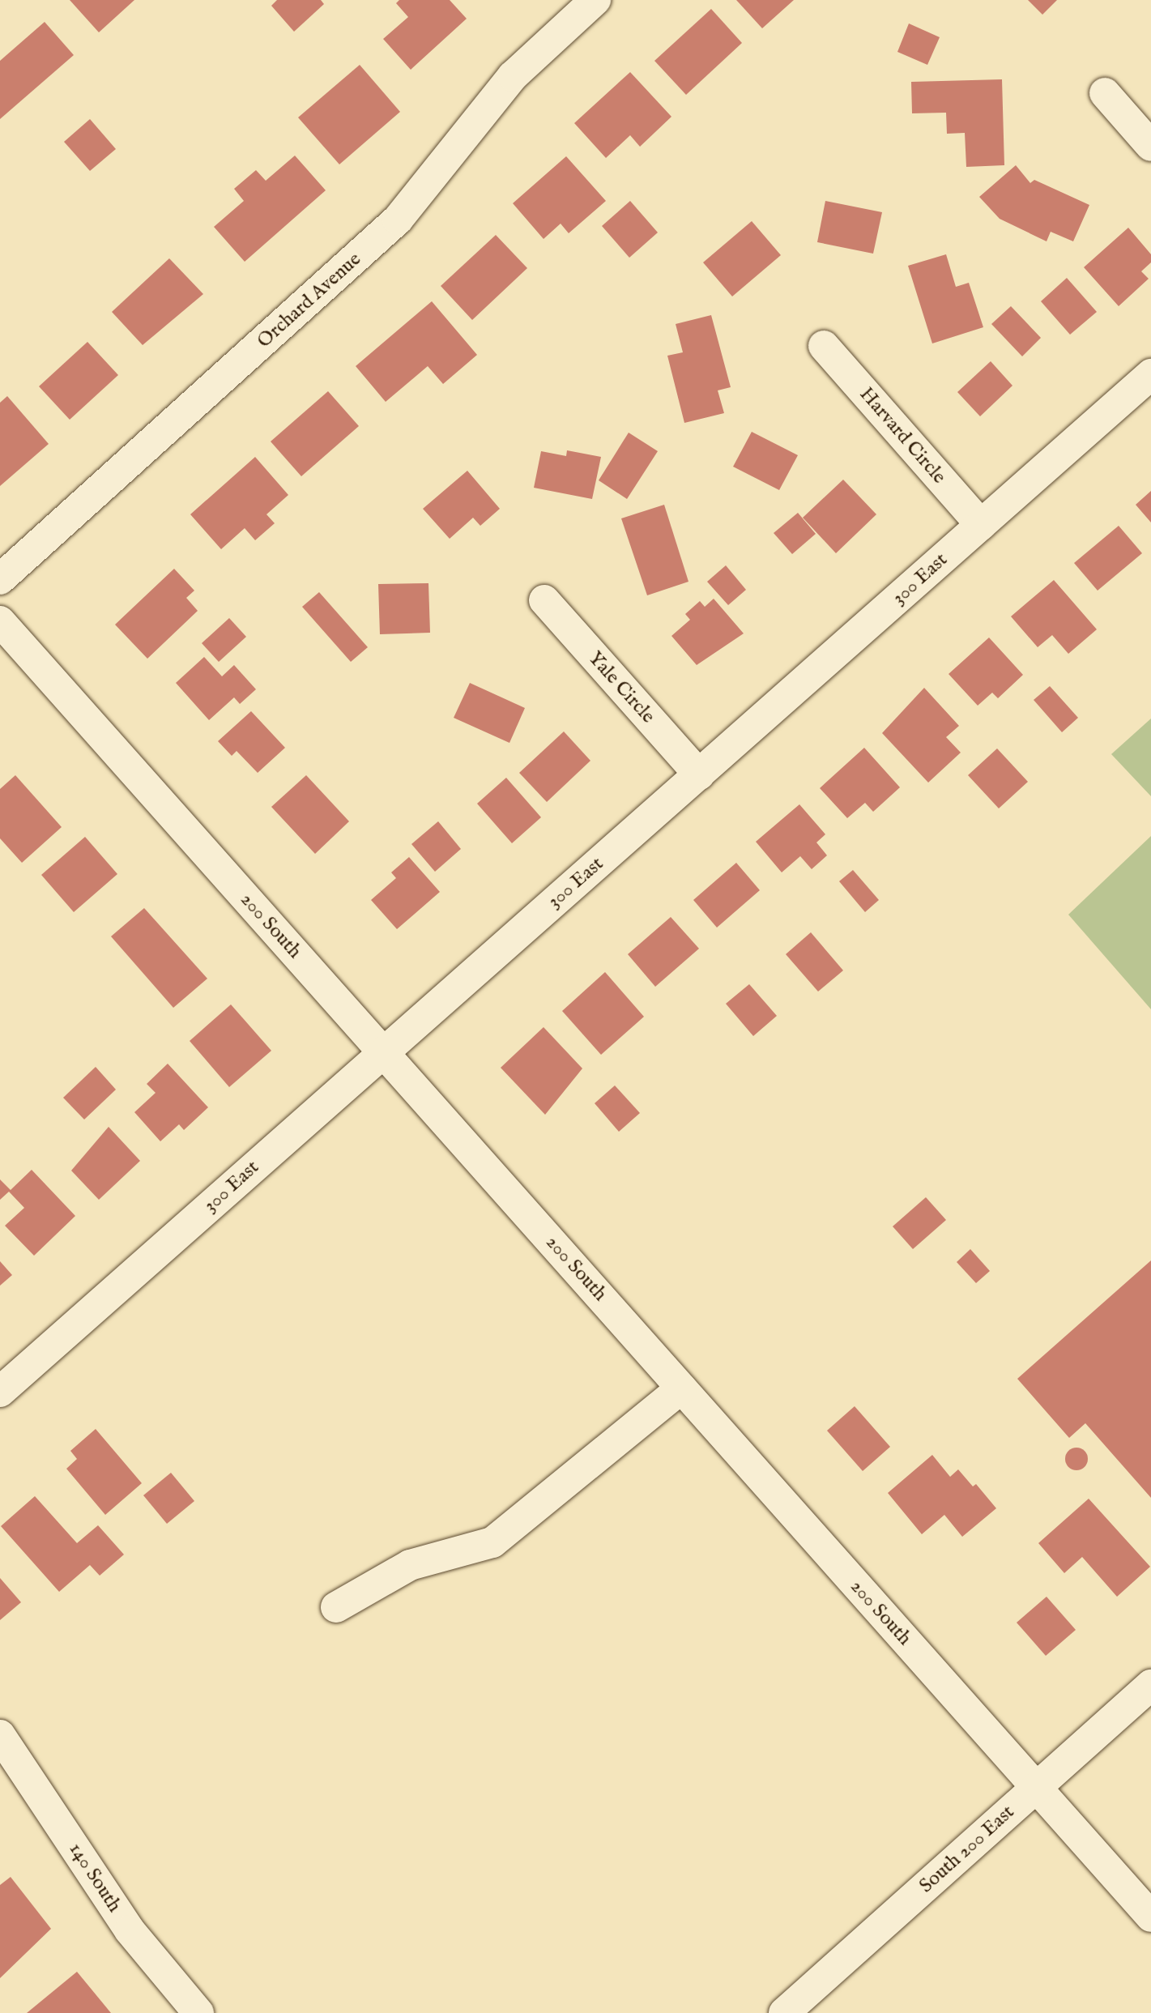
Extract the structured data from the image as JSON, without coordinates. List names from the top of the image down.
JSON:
{
  "streets": {
    "street": [
      "Orchard Avenue",
      "Harvard Circle",
      "300 East",
      "Yale Circle",
      "200 South",
      "South 200 East",
      "140 South"
    ]
  },
  "crossings": [
    ["Harvard Circle", "300 East"],
    ["300 East", "Yale Circle"],
    ["300 East", "200 South"],
    ["200 South", "South 200 East"]
  ]
}
